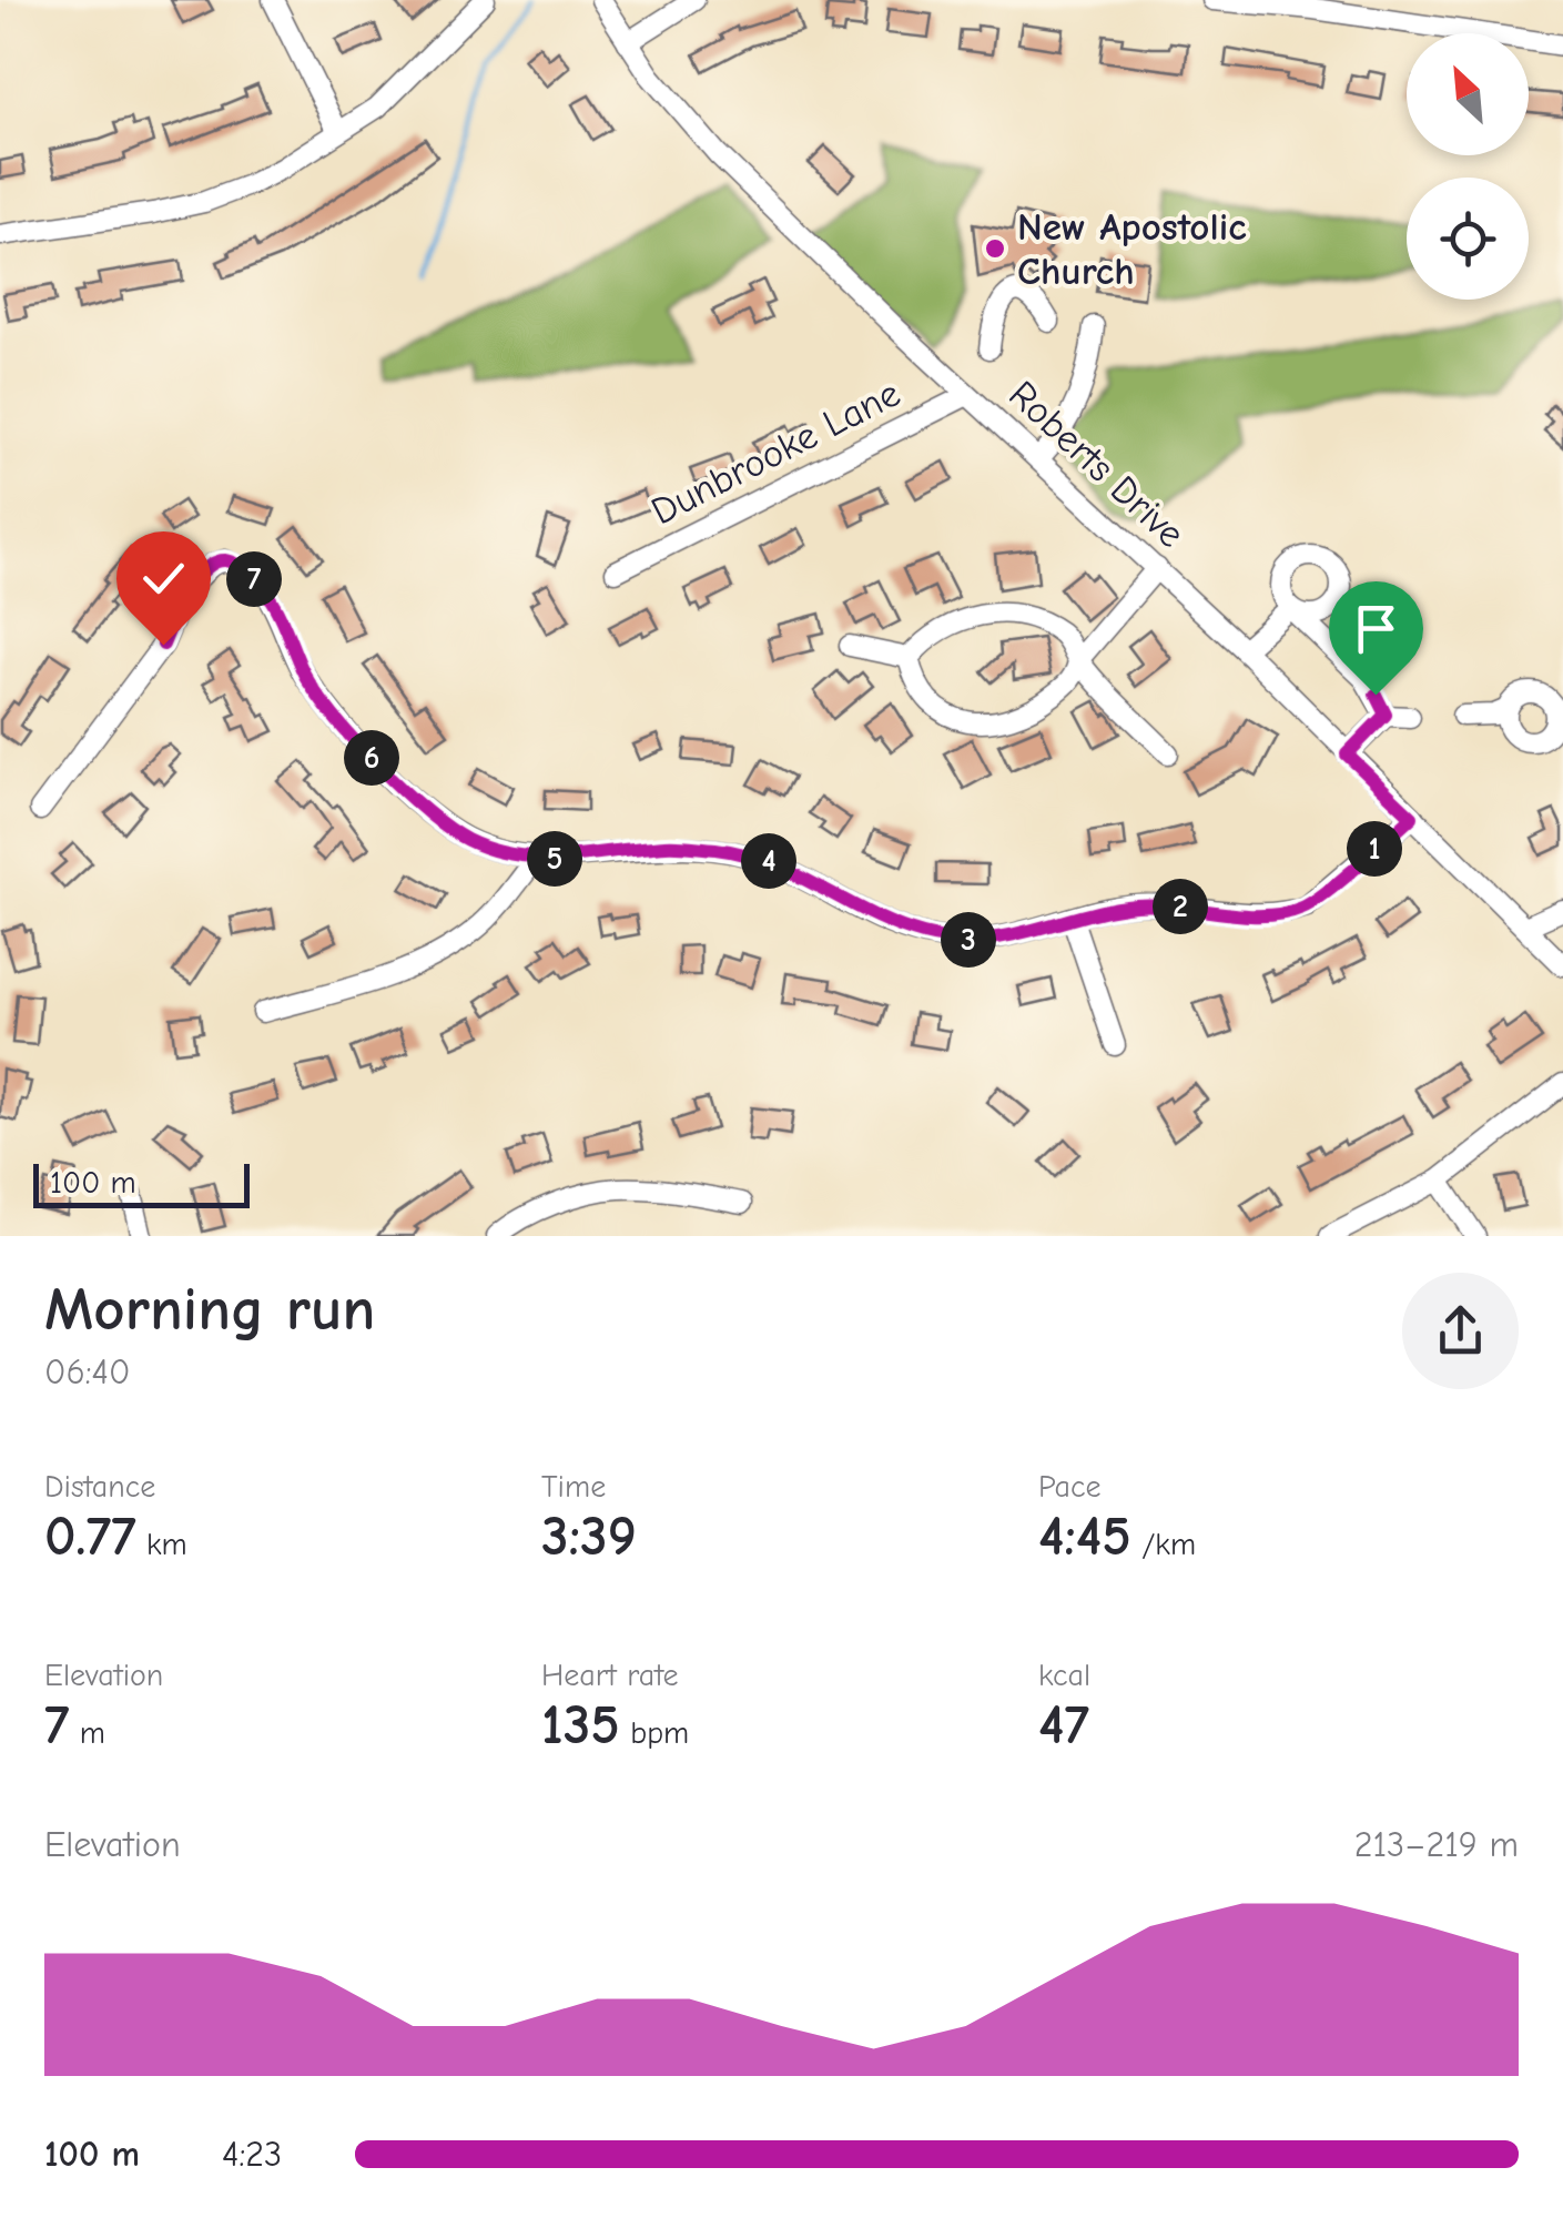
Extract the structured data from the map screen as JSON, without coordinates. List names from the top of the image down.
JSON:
{
  "streets": {
    "street": ["Dunbrooke Lane", "Roberts Drive"]
  },
  "crossings": [
    ["Dunbrooke Lane", "Roberts Drive"]
  ],
  "places": ["New Apostolic Church"],
  "scale_bar": "100 m",
  "north": "top left",
  "page": {
    "pins": [
      "7",
      "6",
      "1",
      "5",
      "4",
      "2",
      "3"
    ],
    "scale": "100 m",
    "heading": ["Morning run", "06:40"],
    "stats": [
      ["Distance", "0.77 km"],
      ["Time", "3:39"],
      ["Pace", "4:45 /km"],
      ["Elevation", "7 m"],
      ["Heart rate", "135 bpm"],
      ["kcal", "47"]
    ],
    "chart": ["Elevation", "213–219 m"],
    "list": [
      {
        "name": "100 m",
        "note": "4:23"
      }
    ]
  }
}
